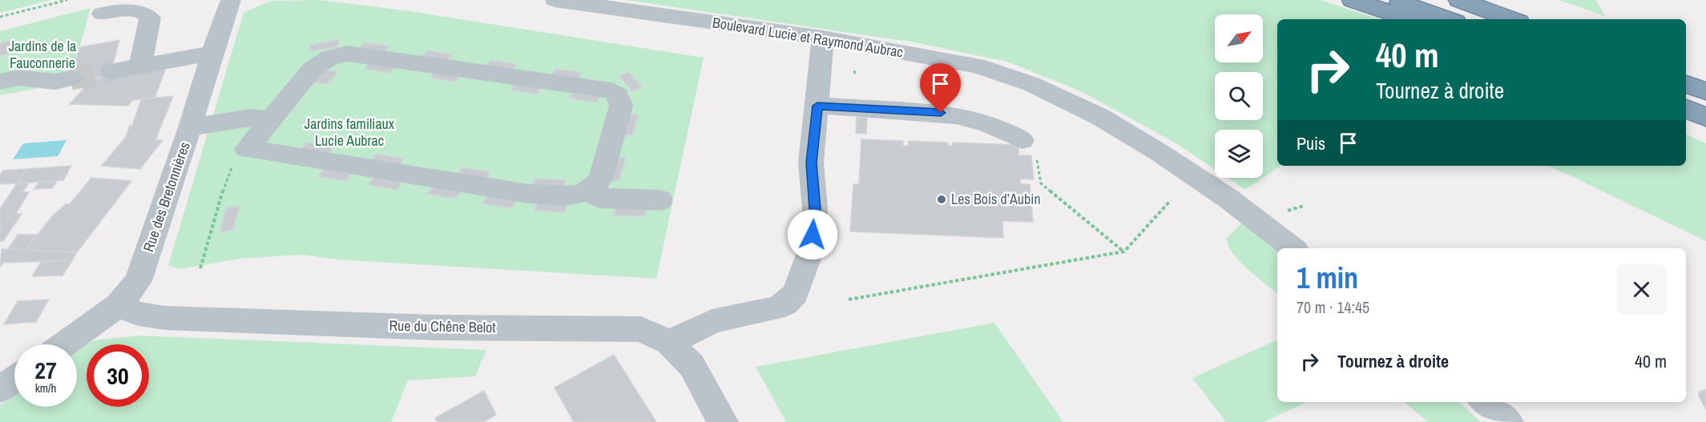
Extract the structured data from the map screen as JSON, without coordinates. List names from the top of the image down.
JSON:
{
  "streets": {
    "street": ["Boulevard Lucie et Raymond Aubrac", "Rue des Bretonnières", "Rue du Chêne Belot"]
  },
  "crossings": [
    ["Rue des Bretonnières", "Rue du Chêne Belot"]
  ],
  "parks": ["Jardins de la Fauconnerie", "Jardins familiaux Lucie Aubrac"],
  "places": ["Les Bois d’Aubin"],
  "north": "top right",
  "page": {
    "turn": ["40 m", "Tournez à droite"],
    "then": "Puis",
    "heading": ["1 min", "70 m · 14:45"],
    "list": [
      {
        "name": "Tournez à droite",
        "value": "40 m"
      }
    ],
    "speed": "27 km/h",
    "limit": "30"
  }
}
